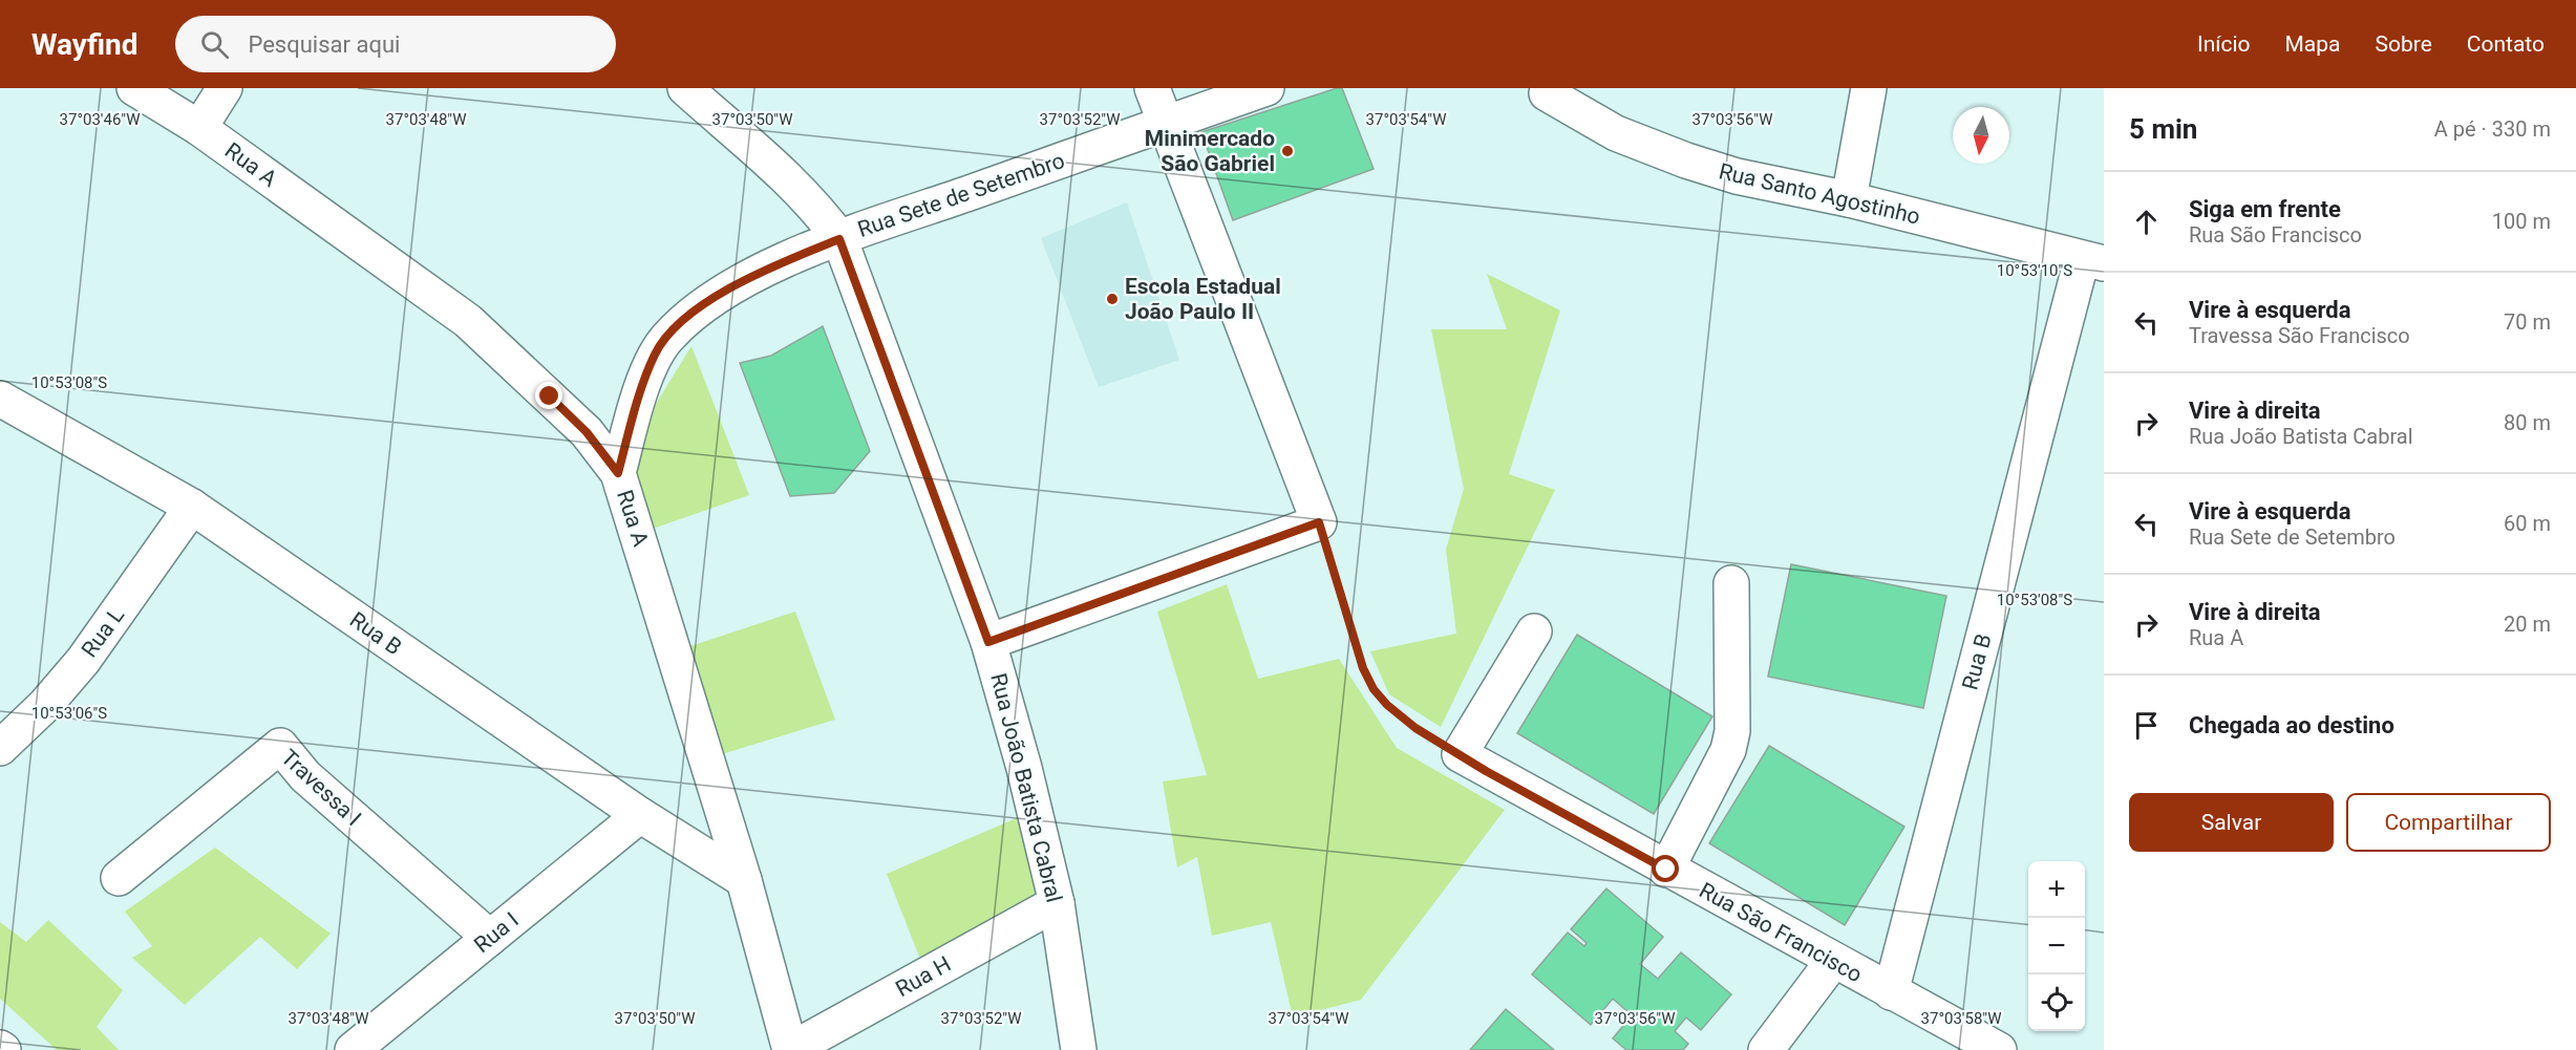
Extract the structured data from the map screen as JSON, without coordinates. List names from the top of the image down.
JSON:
{
  "streets": {
    "street": [
      "Rua A",
      "Rua Santo Agostinho",
      "Rua Sete de Setembro",
      "Rua L",
      "Rua B",
      "Travessa I",
      "Rua João Batista Cabral",
      "Rua I",
      "Rua São Francisco",
      "Rua H"
    ]
  },
  "crossings": [
    ["Rua A", "Rua Sete de Setembro"],
    ["Rua A", "Rua B"],
    ["Rua A", "Rua H"],
    ["Rua Santo Agostinho", "Rua B"],
    ["Rua Sete de Setembro", "Rua João Batista Cabral"],
    ["Rua L", "Rua B"],
    ["Rua B", "Rua I"],
    ["Rua B", "Rua São Francisco"],
    ["Travessa I", "Rua I"],
    ["Rua João Batista Cabral", "Rua H"]
  ],
  "places": ["Minimercado São Gabriel", "Escola Estadual João Paulo II"],
  "north": "bottom",
  "page": {
    "header": "Wayfind",
    "search": "Pesquisar aqui",
    "nav": [
      "Início",
      "Mapa",
      "Sobre",
      "Contato"
    ],
    "heading": ["5 min", "A pé · 330 m"],
    "list": [
      ["Siga em frente", "Rua São Francisco", "100 m"],
      ["Vire à esquerda", "Travessa São Francisco", "70 m"],
      ["Vire à direita", "Rua João Batista Cabral", "80 m"],
      ["Vire à esquerda", "Rua Sete de Setembro", "60 m"],
      ["Vire à direita", "Rua A", "20 m"],
      "Chegada ao destino"
    ],
    "buttons": ["Salvar", "Compartilhar"],
    "map_buttons": ["+", "−"]
  },
  "coordinates": [
    "37°03'46\"W",
    "37°03'48\"W",
    "37°03'50\"W",
    "37°03'52\"W",
    "37°03'54\"W",
    "37°03'56\"W",
    "10°53'10\"S",
    "10°53'08\"S",
    "10°53'06\"S",
    "37°03'58\"W"
  ]
}
